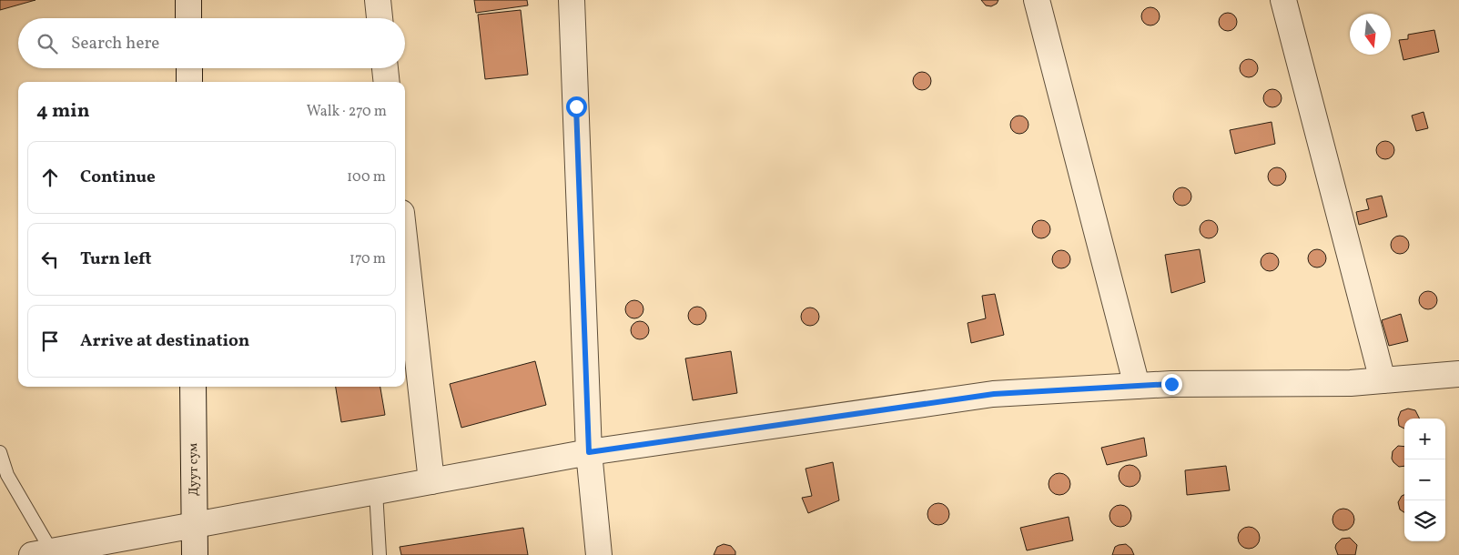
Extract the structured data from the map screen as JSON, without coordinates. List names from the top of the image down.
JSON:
{
  "streets": {
    "street": ["Дуут сум"]
  },
  "north": "bottom",
  "page": {
    "search": "Search here",
    "heading": ["4 min", "Walk · 270 m"],
    "list": [
      ["Continue", "100 m"],
      ["Turn left", "170 m"],
      "Arrive at destination"
    ],
    "map_buttons": ["+", "−"]
  }
}
